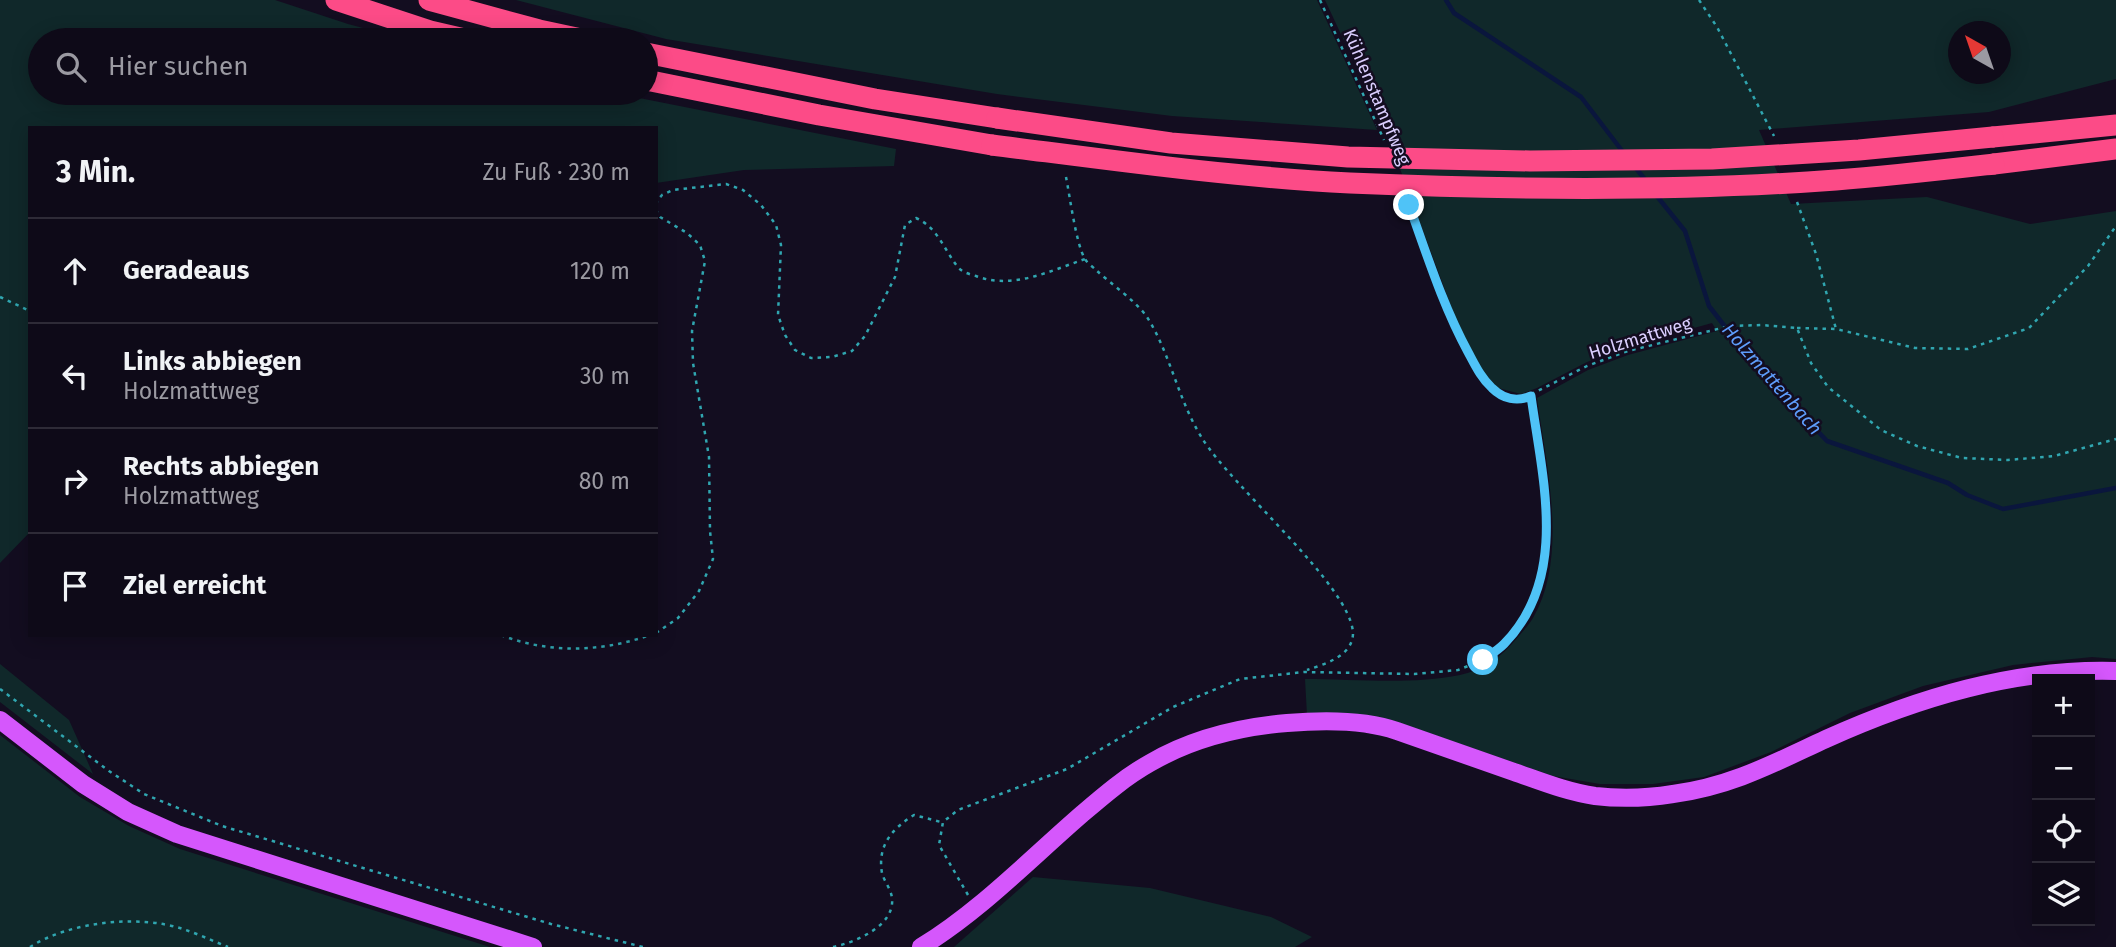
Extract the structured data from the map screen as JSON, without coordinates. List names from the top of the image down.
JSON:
{
  "streets": {
    "path": ["Kühlenstampfweg", "Holzmattweg"]
  },
  "water": ["Holzmattenbach"],
  "north": "top left",
  "page": {
    "search": "Hier suchen",
    "heading": ["3 Min.", "Zu Fuß · 230 m"],
    "list": [
      ["Geradeaus", "120 m"],
      ["Links abbiegen", "Holzmattweg", "30 m"],
      ["Rechts abbiegen", "Holzmattweg", "80 m"],
      "Ziel erreicht"
    ],
    "map_buttons": ["+", "−"]
  }
}
